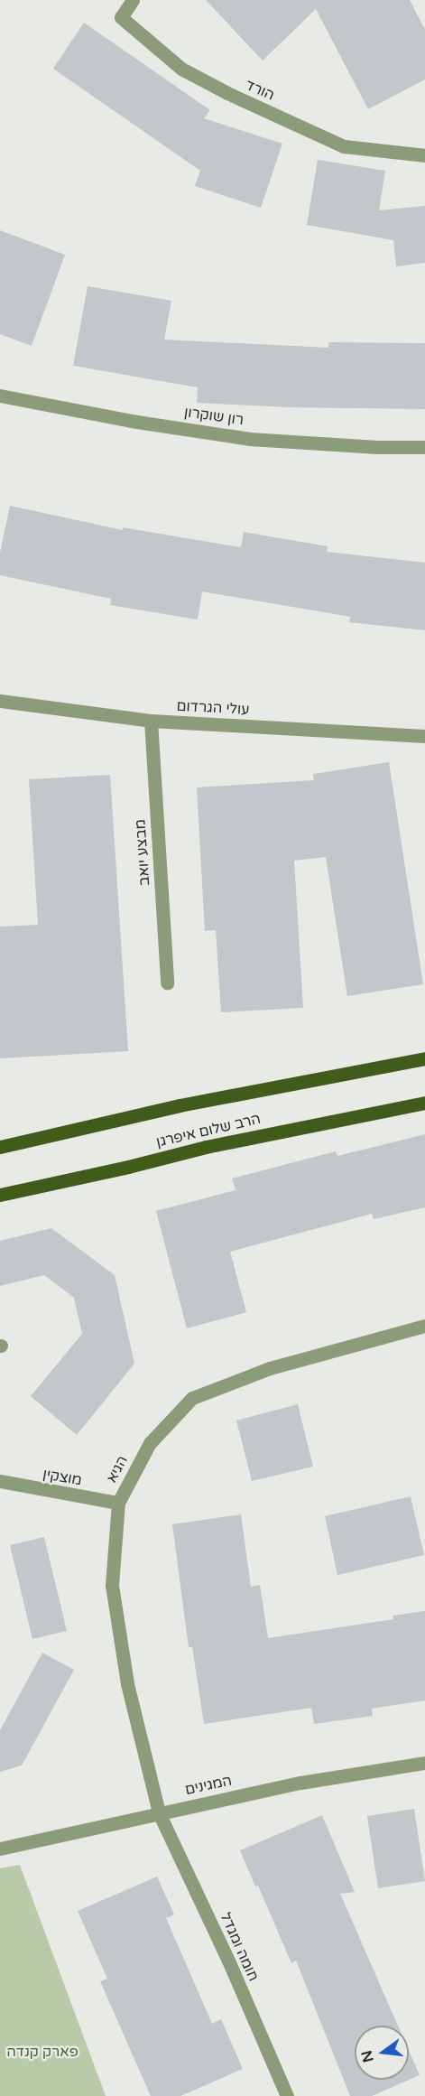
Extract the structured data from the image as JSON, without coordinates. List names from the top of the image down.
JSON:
{
  "streets": {
    "main road": ["הרב שלום איפרגן"],
    "street": [
      "הורד",
      "רון שוקרון",
      "עולי הגרדום",
      "מבצע יואב",
      "הגיא",
      "מוצקין",
      "המגינים",
      "חומה ומגדל"
    ]
  },
  "crossings": [
    ["עולי הגרדום", "מבצע יואב"],
    ["הגיא", "מוצקין"],
    ["הגיא", "המגינים"],
    ["הגיא", "חומה ומגדל"],
    ["המגינים", "חומה ומגדל"]
  ],
  "parks": ["פארק קנדה"],
  "north": "left"
}
